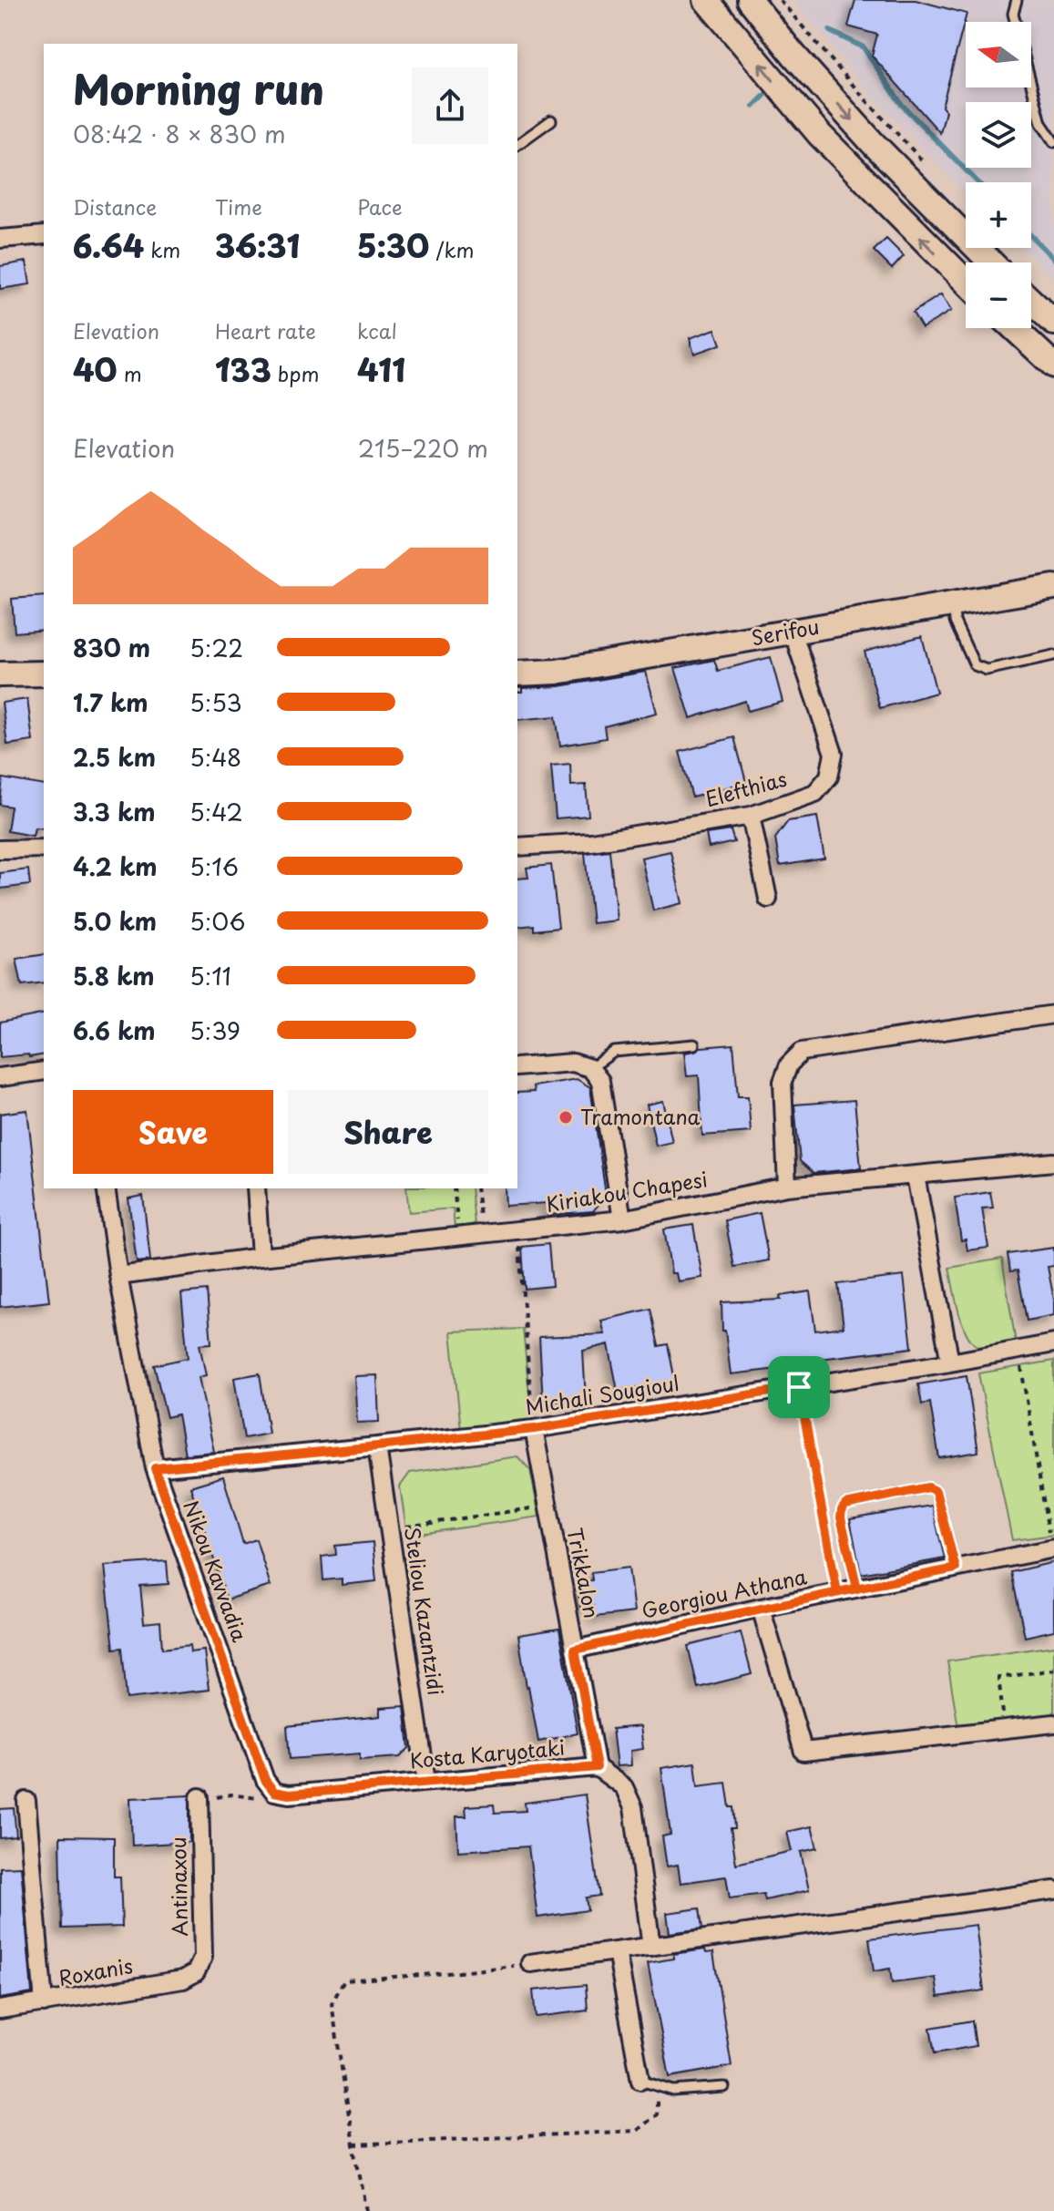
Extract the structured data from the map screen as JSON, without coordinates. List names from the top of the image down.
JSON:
{
  "streets": {
    "main road": ["Serifou"],
    "street": [
      "Elefthias",
      "Kiriakou Chapesi",
      "Michali Sougioul",
      "Nikou Kavvadia",
      "Trikkalon",
      "Georgiou Athana",
      "Steliou Kazantzidi",
      "Kosta Karyotaki",
      "Antinaxou",
      "Roxanis"
    ]
  },
  "crossings": [
    ["Serifou", "Elefthias"],
    ["Kiriakou Chapesi", "Nikou Kavvadia"],
    ["Michali Sougioul", "Nikou Kavvadia"],
    ["Michali Sougioul", "Trikkalon"],
    ["Michali Sougioul", "Steliou Kazantzidi"],
    ["Nikou Kavvadia", "Kosta Karyotaki"],
    ["Trikkalon", "Georgiou Athana"],
    ["Trikkalon", "Kosta Karyotaki"],
    ["Steliou Kazantzidi", "Kosta Karyotaki"],
    ["Antinaxou", "Roxanis"]
  ],
  "places": ["Tramontana"],
  "north": "left",
  "page": {
    "map_buttons": ["+", "−"],
    "heading": ["Morning run", "08:42 · 8 × 830 m"],
    "stats": [
      ["Distance", "6.64 km"],
      ["Time", "36:31"],
      ["Pace", "5:30 /km"],
      ["Elevation", "40 m"],
      ["Heart rate", "133 bpm"],
      ["kcal", "411"]
    ],
    "chart": ["Elevation", "215–220 m"],
    "list": [
      {
        "name": "830 m",
        "note": "5:22"
      },
      {
        "name": "1.7 km",
        "note": "5:53"
      },
      {
        "name": "2.5 km",
        "note": "5:48"
      },
      {
        "name": "3.3 km",
        "note": "5:42"
      },
      {
        "name": "4.2 km",
        "note": "5:16"
      },
      {
        "name": "5.0 km",
        "note": "5:06"
      },
      {
        "name": "5.8 km",
        "note": "5:11"
      },
      {
        "name": "6.6 km",
        "note": "5:39"
      }
    ],
    "buttons": ["Save", "Share"]
  }
}
